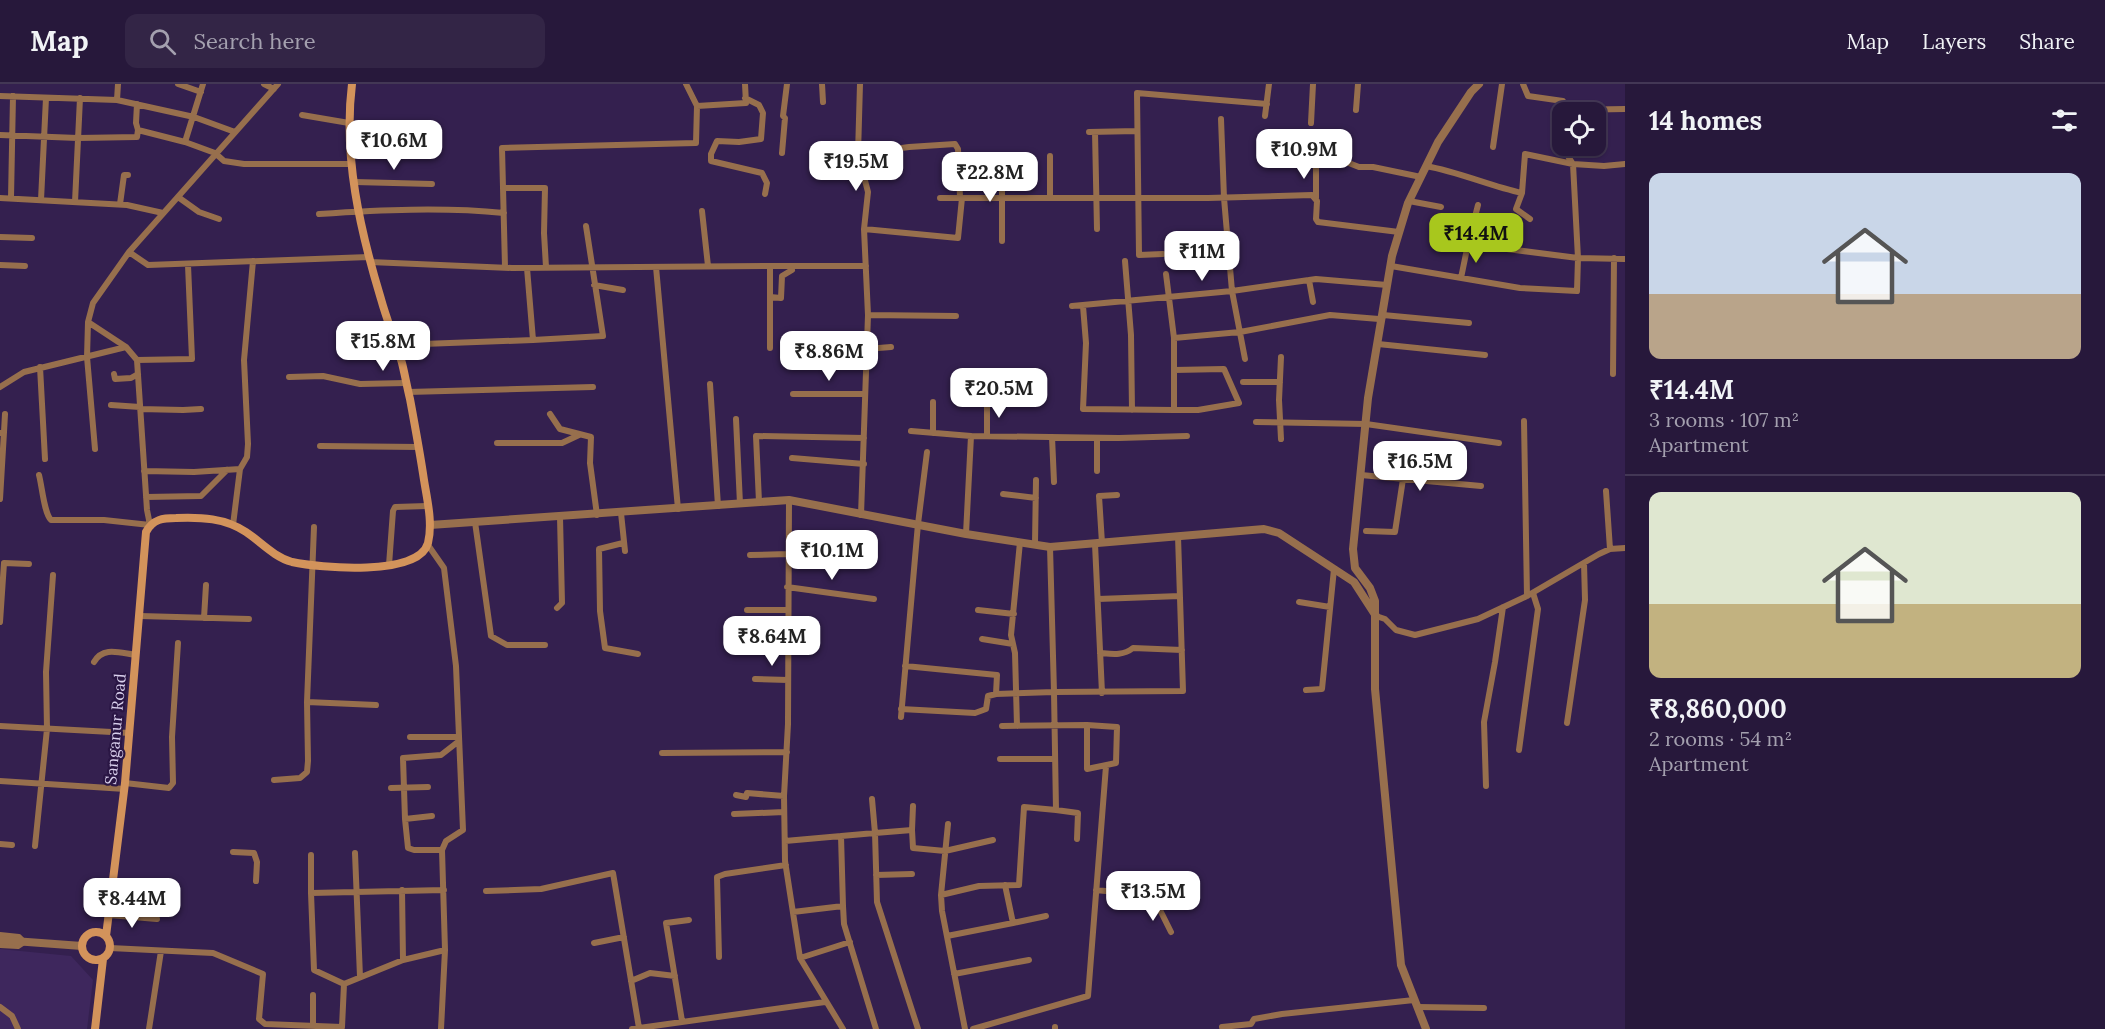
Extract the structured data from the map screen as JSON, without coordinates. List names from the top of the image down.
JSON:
{
  "streets": {
    "main road": ["Sanganur Road"]
  },
  "page": {
    "header": "Map",
    "search": "Search here",
    "nav": ["Map", "Layers", "Share"],
    "heading": "14 homes",
    "price": [
      "₹10.6M",
      "₹10.9M",
      "₹19.5M",
      "₹22.8M",
      "₹14.4M",
      "₹11M",
      "₹15.8M",
      "₹8.86M",
      "₹20.5M",
      "₹16.5M",
      "₹10.1M",
      "₹8.64M",
      "₹13.5M",
      "₹8.44M"
    ],
    "list": [
      {
        "name": "₹14.4M",
        "note": "3 rooms · 107 m² · Apartment"
      },
      {
        "name": "₹8,860,000",
        "note": "2 rooms · 54 m² · Apartment"
      }
    ]
  }
}
